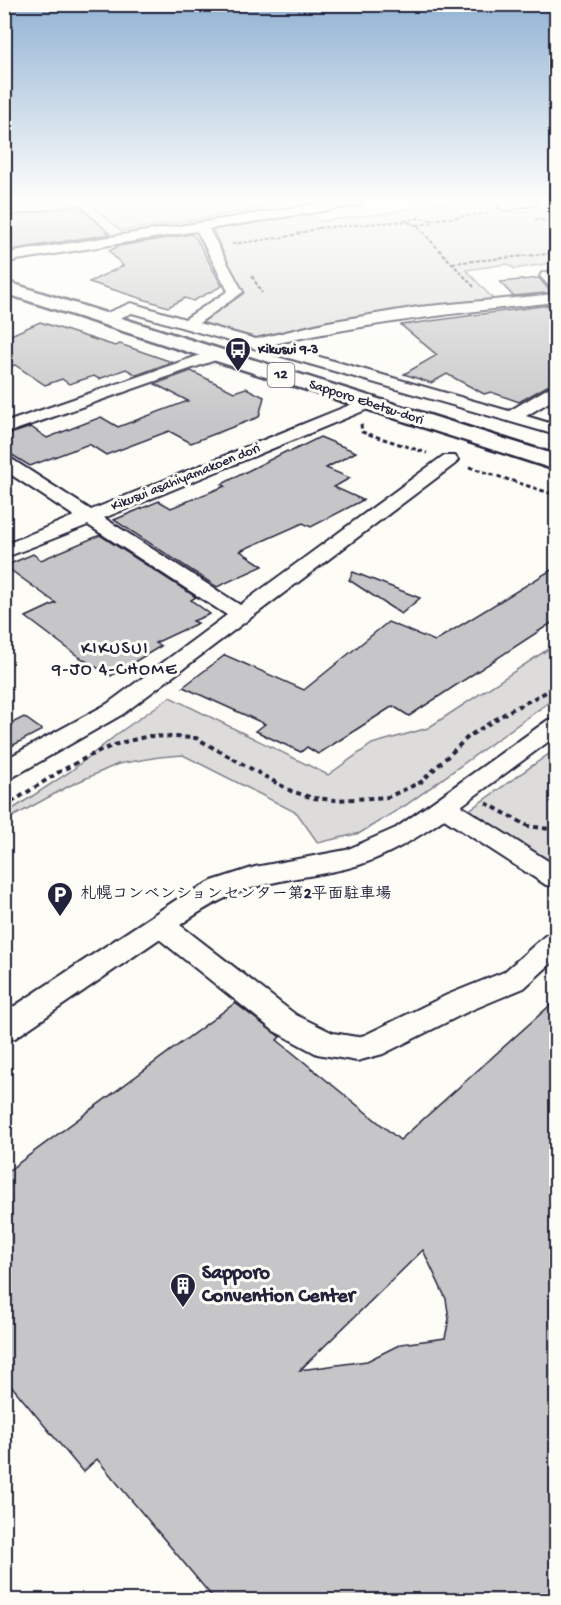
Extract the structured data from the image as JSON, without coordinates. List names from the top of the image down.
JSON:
{
  "streets": {
    "highway": ["12", "Sapporo Ebetsu-dori"],
    "street": ["Kikusui asahiyamakoen dori"]
  },
  "crossings": [
    ["Sapporo Ebetsu-dori", "Kikusui asahiyamakoen dori"]
  ],
  "districts": ["KIKUSUI 9-JO 4-CHOME"],
  "places": {
    "bus stop": ["Kikusui 9-3"],
    "parking": ["札幌コンベンションセンター第2平面駐車場"],
    "building": ["Sapporo Convention Center"]
  }
}
